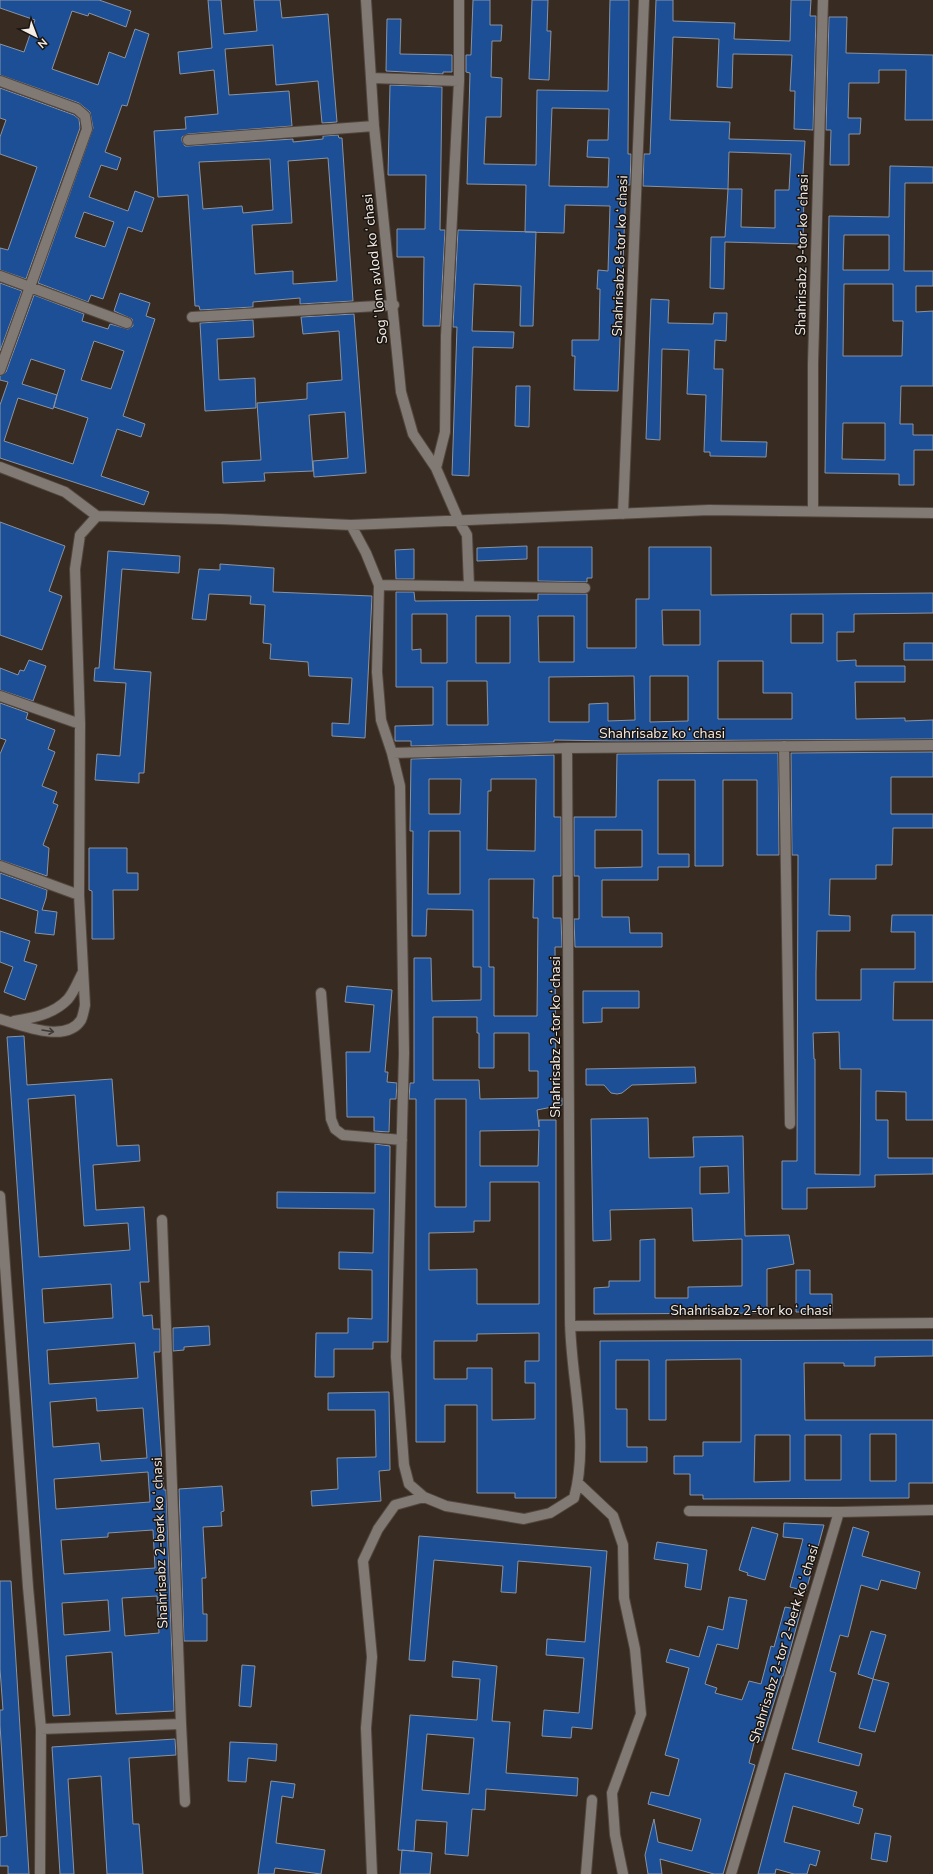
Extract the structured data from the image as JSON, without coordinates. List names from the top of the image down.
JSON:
{
  "streets": {
    "street": [
      "Shahrisabz 9-tor koʻchasi",
      "Shahrisabz 8-tor koʻchasi",
      "Sogʻlom avlod koʻchasi",
      "Shahrisabz koʻchasi",
      "Shahrisabz 2-tor koʻchasi",
      "Shahrisabz 2-berk koʻchasi",
      "Shahrisabz 2-tor 2-berk koʻchasi"
    ]
  },
  "crossings": [
    ["Shahrisabz koʻchasi", "Shahrisabz 2-tor koʻchasi"]
  ],
  "north": "bottom right"
}
